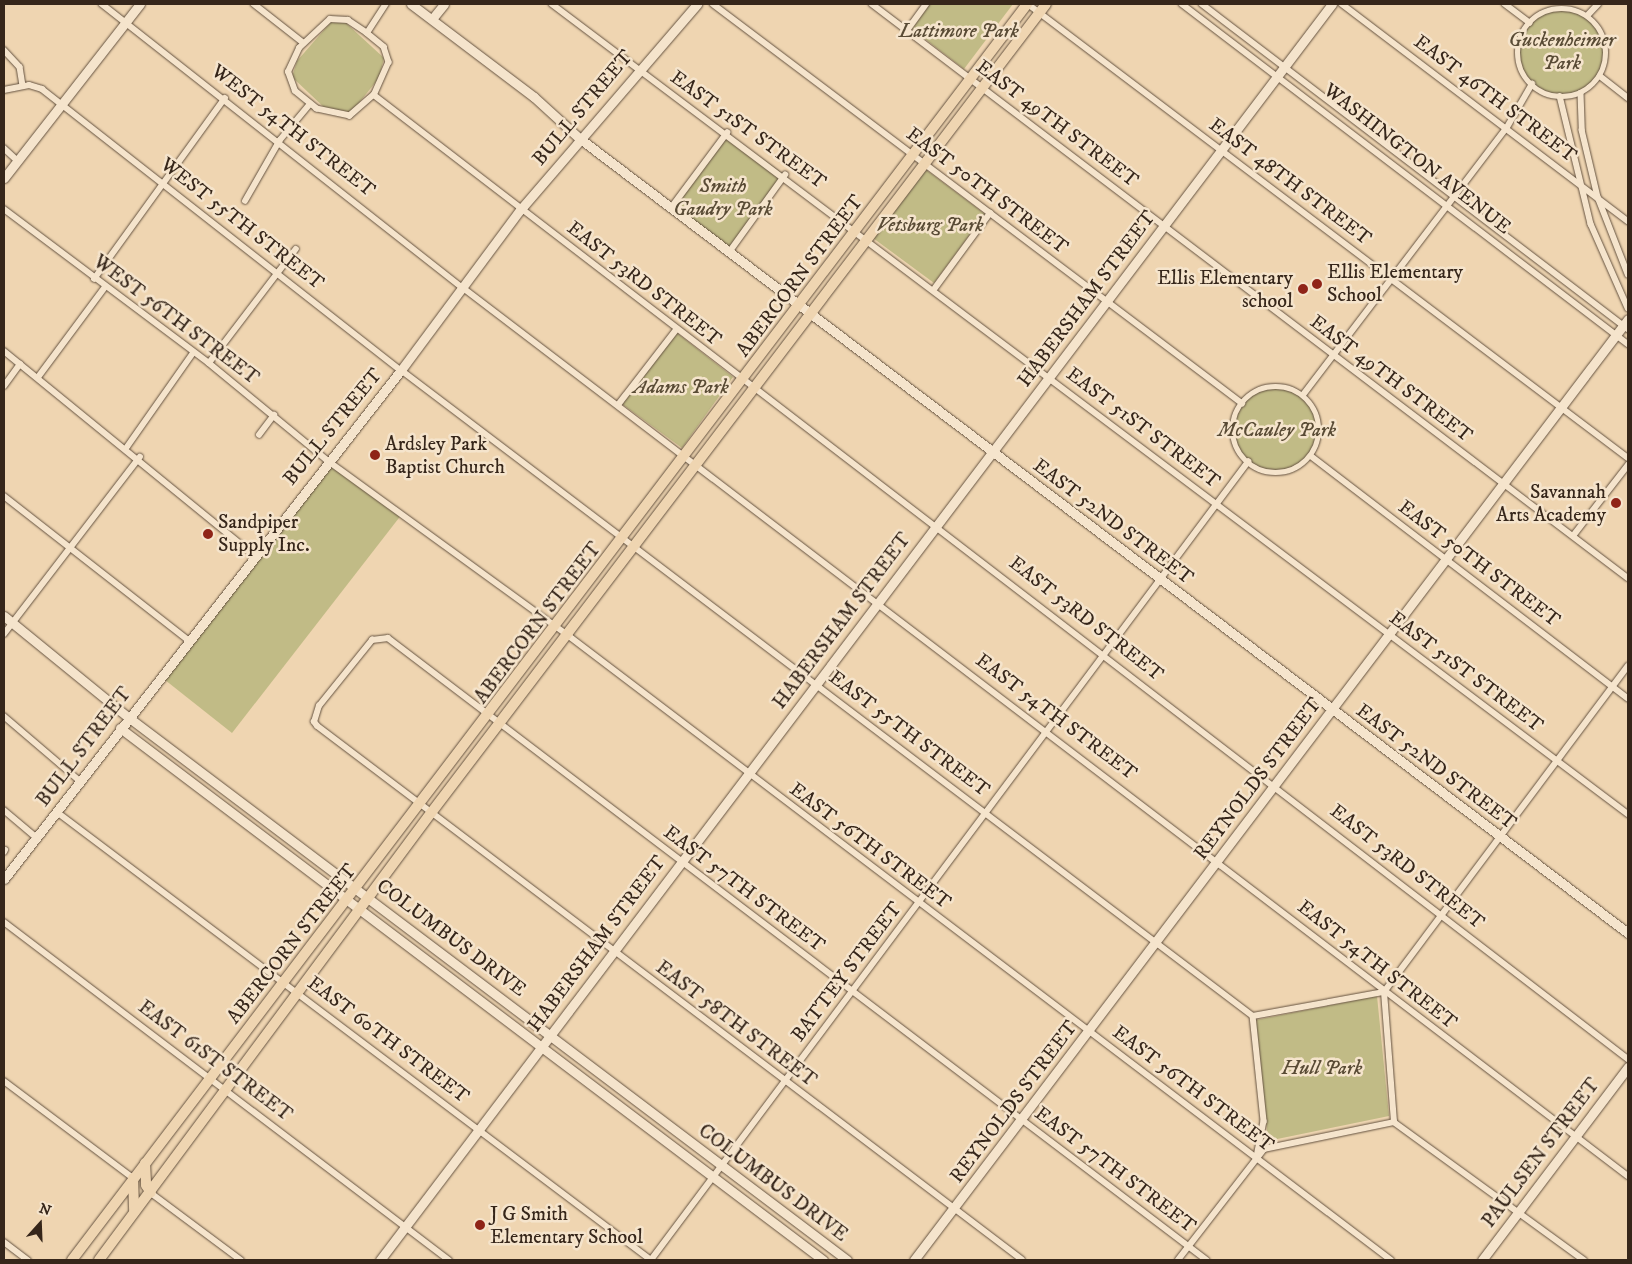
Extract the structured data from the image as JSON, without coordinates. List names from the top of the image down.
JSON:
{
  "streets": {
    "main road": ["ABERCORN STREET"],
    "street": [
      "EAST 46TH STREET",
      "BULL STREET",
      "EAST 49TH STREET",
      "EAST 51ST STREET",
      "WEST 54TH STREET",
      "WASHINGTON AVENUE",
      "EAST 48TH STREET",
      "EAST 50TH STREET",
      "WEST 55TH STREET",
      "EAST 53RD STREET",
      "HABERSHAM STREET",
      "WEST 56TH STREET",
      "EAST 52ND STREET",
      "EAST 54TH STREET",
      "EAST 55TH STREET",
      "REYNOLDS STREET",
      "EAST 56TH STREET",
      "EAST 57TH STREET",
      "COLUMBUS DRIVE",
      "BATTEY STREET",
      "EAST 58TH STREET",
      "EAST 60TH STREET",
      "EAST 61ST STREET",
      "PAULSEN STREET"
    ]
  },
  "crossings": [
    ["BULL STREET", "EAST 51ST STREET"],
    ["BULL STREET", "WEST 54TH STREET"],
    ["BULL STREET", "WEST 55TH STREET"],
    ["BULL STREET", "EAST 53RD STREET"],
    ["BULL STREET", "WEST 56TH STREET"],
    ["BULL STREET", "EAST 52ND STREET"],
    ["BULL STREET", "EAST 54TH STREET"],
    ["BULL STREET", "EAST 55TH STREET"],
    ["BULL STREET", "EAST 56TH STREET"],
    ["BULL STREET", "COLUMBUS DRIVE"],
    ["BULL STREET", "EAST 60TH STREET"],
    ["EAST 49TH STREET", "ABERCORN STREET"],
    ["EAST 49TH STREET", "HABERSHAM STREET"],
    ["EAST 49TH STREET", "REYNOLDS STREET"],
    ["EAST 51ST STREET", "ABERCORN STREET"],
    ["EAST 51ST STREET", "HABERSHAM STREET"],
    ["EAST 51ST STREET", "REYNOLDS STREET"],
    ["EAST 51ST STREET", "BATTEY STREET"],
    ["WEST 54TH STREET", "EAST 54TH STREET"],
    ["WASHINGTON AVENUE", "HABERSHAM STREET"],
    ["WASHINGTON AVENUE", "REYNOLDS STREET"],
    ["EAST 48TH STREET", "ABERCORN STREET"],
    ["EAST 48TH STREET", "HABERSHAM STREET"],
    ["EAST 48TH STREET", "REYNOLDS STREET"],
    ["EAST 50TH STREET", "ABERCORN STREET"],
    ["EAST 50TH STREET", "HABERSHAM STREET"],
    ["EAST 50TH STREET", "REYNOLDS STREET"],
    ["EAST 50TH STREET", "BATTEY STREET"],
    ["WEST 55TH STREET", "EAST 55TH STREET"],
    ["ABERCORN STREET", "EAST 53RD STREET"],
    ["ABERCORN STREET", "EAST 52ND STREET"],
    ["ABERCORN STREET", "EAST 54TH STREET"],
    ["ABERCORN STREET", "EAST 55TH STREET"],
    ["ABERCORN STREET", "EAST 56TH STREET"],
    ["ABERCORN STREET", "EAST 57TH STREET"],
    ["ABERCORN STREET", "COLUMBUS DRIVE"],
    ["ABERCORN STREET", "EAST 58TH STREET"],
    ["ABERCORN STREET", "EAST 60TH STREET"],
    ["ABERCORN STREET", "EAST 61ST STREET"],
    ["EAST 53RD STREET", "HABERSHAM STREET"],
    ["EAST 53RD STREET", "REYNOLDS STREET"],
    ["EAST 53RD STREET", "BATTEY STREET"],
    ["HABERSHAM STREET", "EAST 52ND STREET"],
    ["HABERSHAM STREET", "EAST 54TH STREET"],
    ["HABERSHAM STREET", "EAST 55TH STREET"],
    ["HABERSHAM STREET", "EAST 56TH STREET"],
    ["HABERSHAM STREET", "EAST 57TH STREET"],
    ["HABERSHAM STREET", "COLUMBUS DRIVE"],
    ["HABERSHAM STREET", "EAST 58TH STREET"],
    ["HABERSHAM STREET", "EAST 60TH STREET"],
    ["HABERSHAM STREET", "EAST 61ST STREET"],
    ["WEST 56TH STREET", "EAST 56TH STREET"],
    ["EAST 52ND STREET", "REYNOLDS STREET"],
    ["EAST 52ND STREET", "BATTEY STREET"],
    ["EAST 54TH STREET", "REYNOLDS STREET"],
    ["EAST 54TH STREET", "BATTEY STREET"],
    ["EAST 54TH STREET", "PAULSEN STREET"],
    ["EAST 55TH STREET", "REYNOLDS STREET"],
    ["EAST 55TH STREET", "BATTEY STREET"],
    ["REYNOLDS STREET", "EAST 56TH STREET"],
    ["REYNOLDS STREET", "EAST 57TH STREET"],
    ["REYNOLDS STREET", "EAST 58TH STREET"],
    ["EAST 56TH STREET", "BATTEY STREET"],
    ["EAST 57TH STREET", "BATTEY STREET"],
    ["EAST 57TH STREET", "EAST 58TH STREET"],
    ["COLUMBUS DRIVE", "BATTEY STREET"],
    ["BATTEY STREET", "EAST 58TH STREET"],
    ["BATTEY STREET", "EAST 60TH STREET"]
  ],
  "parks": [
    "Lattimore Park",
    "Guckenheimer Park",
    "Smith Gaudry Park",
    "Vetsburg Park",
    "Adams Park",
    "McCauley Park",
    "Hull Park"
  ],
  "places": [
    "Ellis Elementary School",
    "Ellis Elementary school",
    "Ardsley Park Baptist Church",
    "Savannah Arts Academy",
    "Sandpiper Supply Inc.",
    "J G Smith Elementary School"
  ],
  "north": "top"
}
